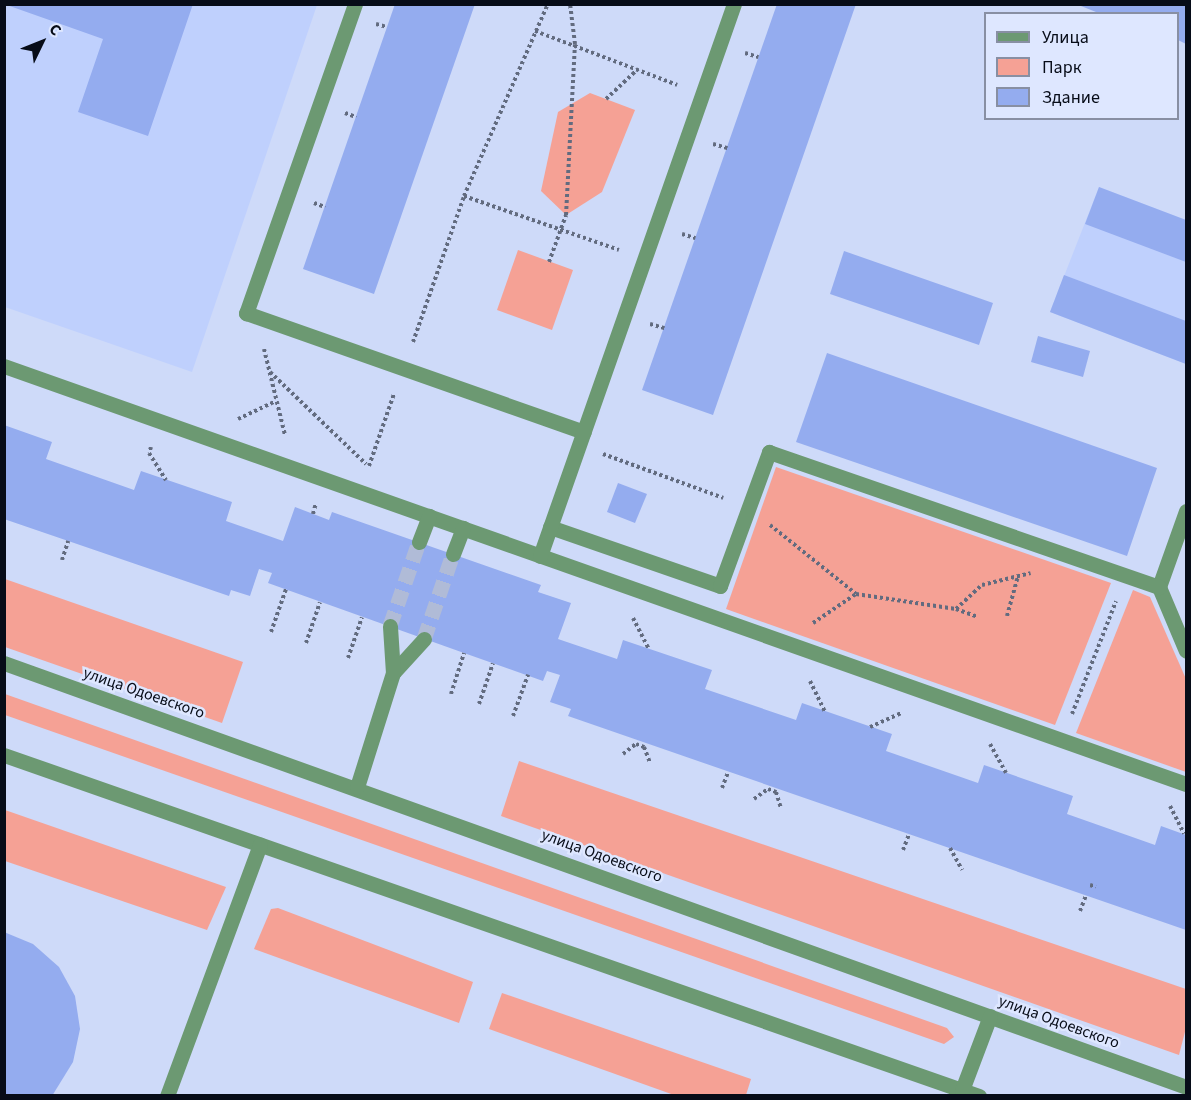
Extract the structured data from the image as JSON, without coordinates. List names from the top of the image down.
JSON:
{
  "streets": {
    "street": ["улица Одоевского"]
  },
  "legend": ["Улица", "Парк", "Здание"],
  "north": "top right"
}
